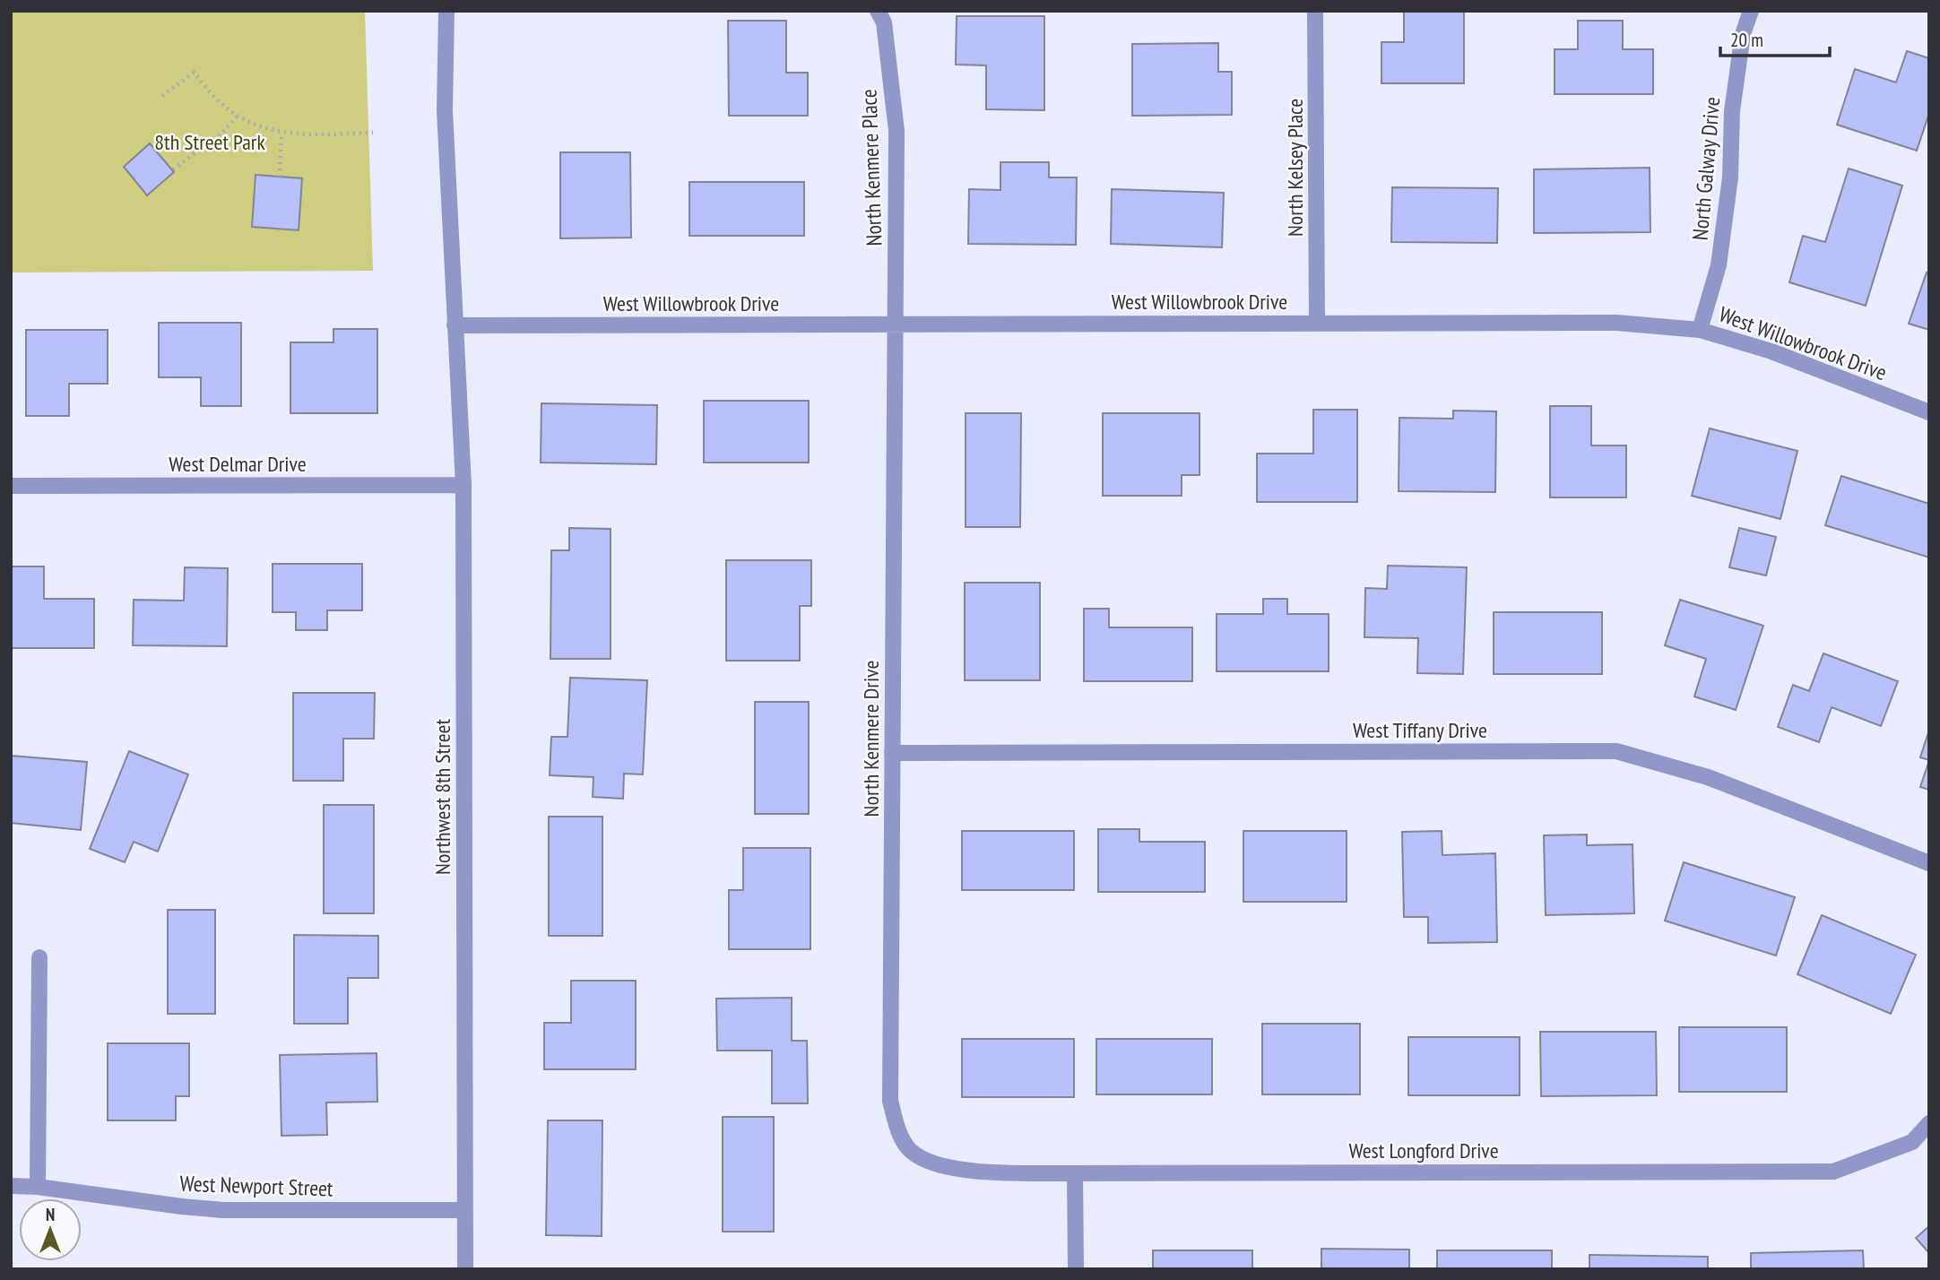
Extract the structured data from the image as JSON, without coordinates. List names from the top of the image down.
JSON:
{
  "streets": {
    "street": [
      "North Kenmere Place",
      "North Kelsey Place",
      "North Galway Drive",
      "West Willowbrook Drive",
      "West Delmar Drive",
      "West Tiffany Drive",
      "North Kenmere Drive",
      "Northwest 8th Street",
      "West Longford Drive",
      "West Newport Street"
    ]
  },
  "crossings": [
    ["North Kenmere Place", "West Willowbrook Drive"],
    ["North Kenmere Place", "North Kenmere Drive"],
    ["North Kelsey Place", "West Willowbrook Drive"],
    ["North Galway Drive", "West Willowbrook Drive"],
    ["West Willowbrook Drive", "North Kenmere Drive"],
    ["West Willowbrook Drive", "Northwest 8th Street"],
    ["West Delmar Drive", "Northwest 8th Street"],
    ["West Tiffany Drive", "North Kenmere Drive"],
    ["North Kenmere Drive", "West Longford Drive"],
    ["Northwest 8th Street", "West Newport Street"]
  ],
  "parks": ["8th Street Park"],
  "scale_bar": "20 m",
  "north": "top"
}
